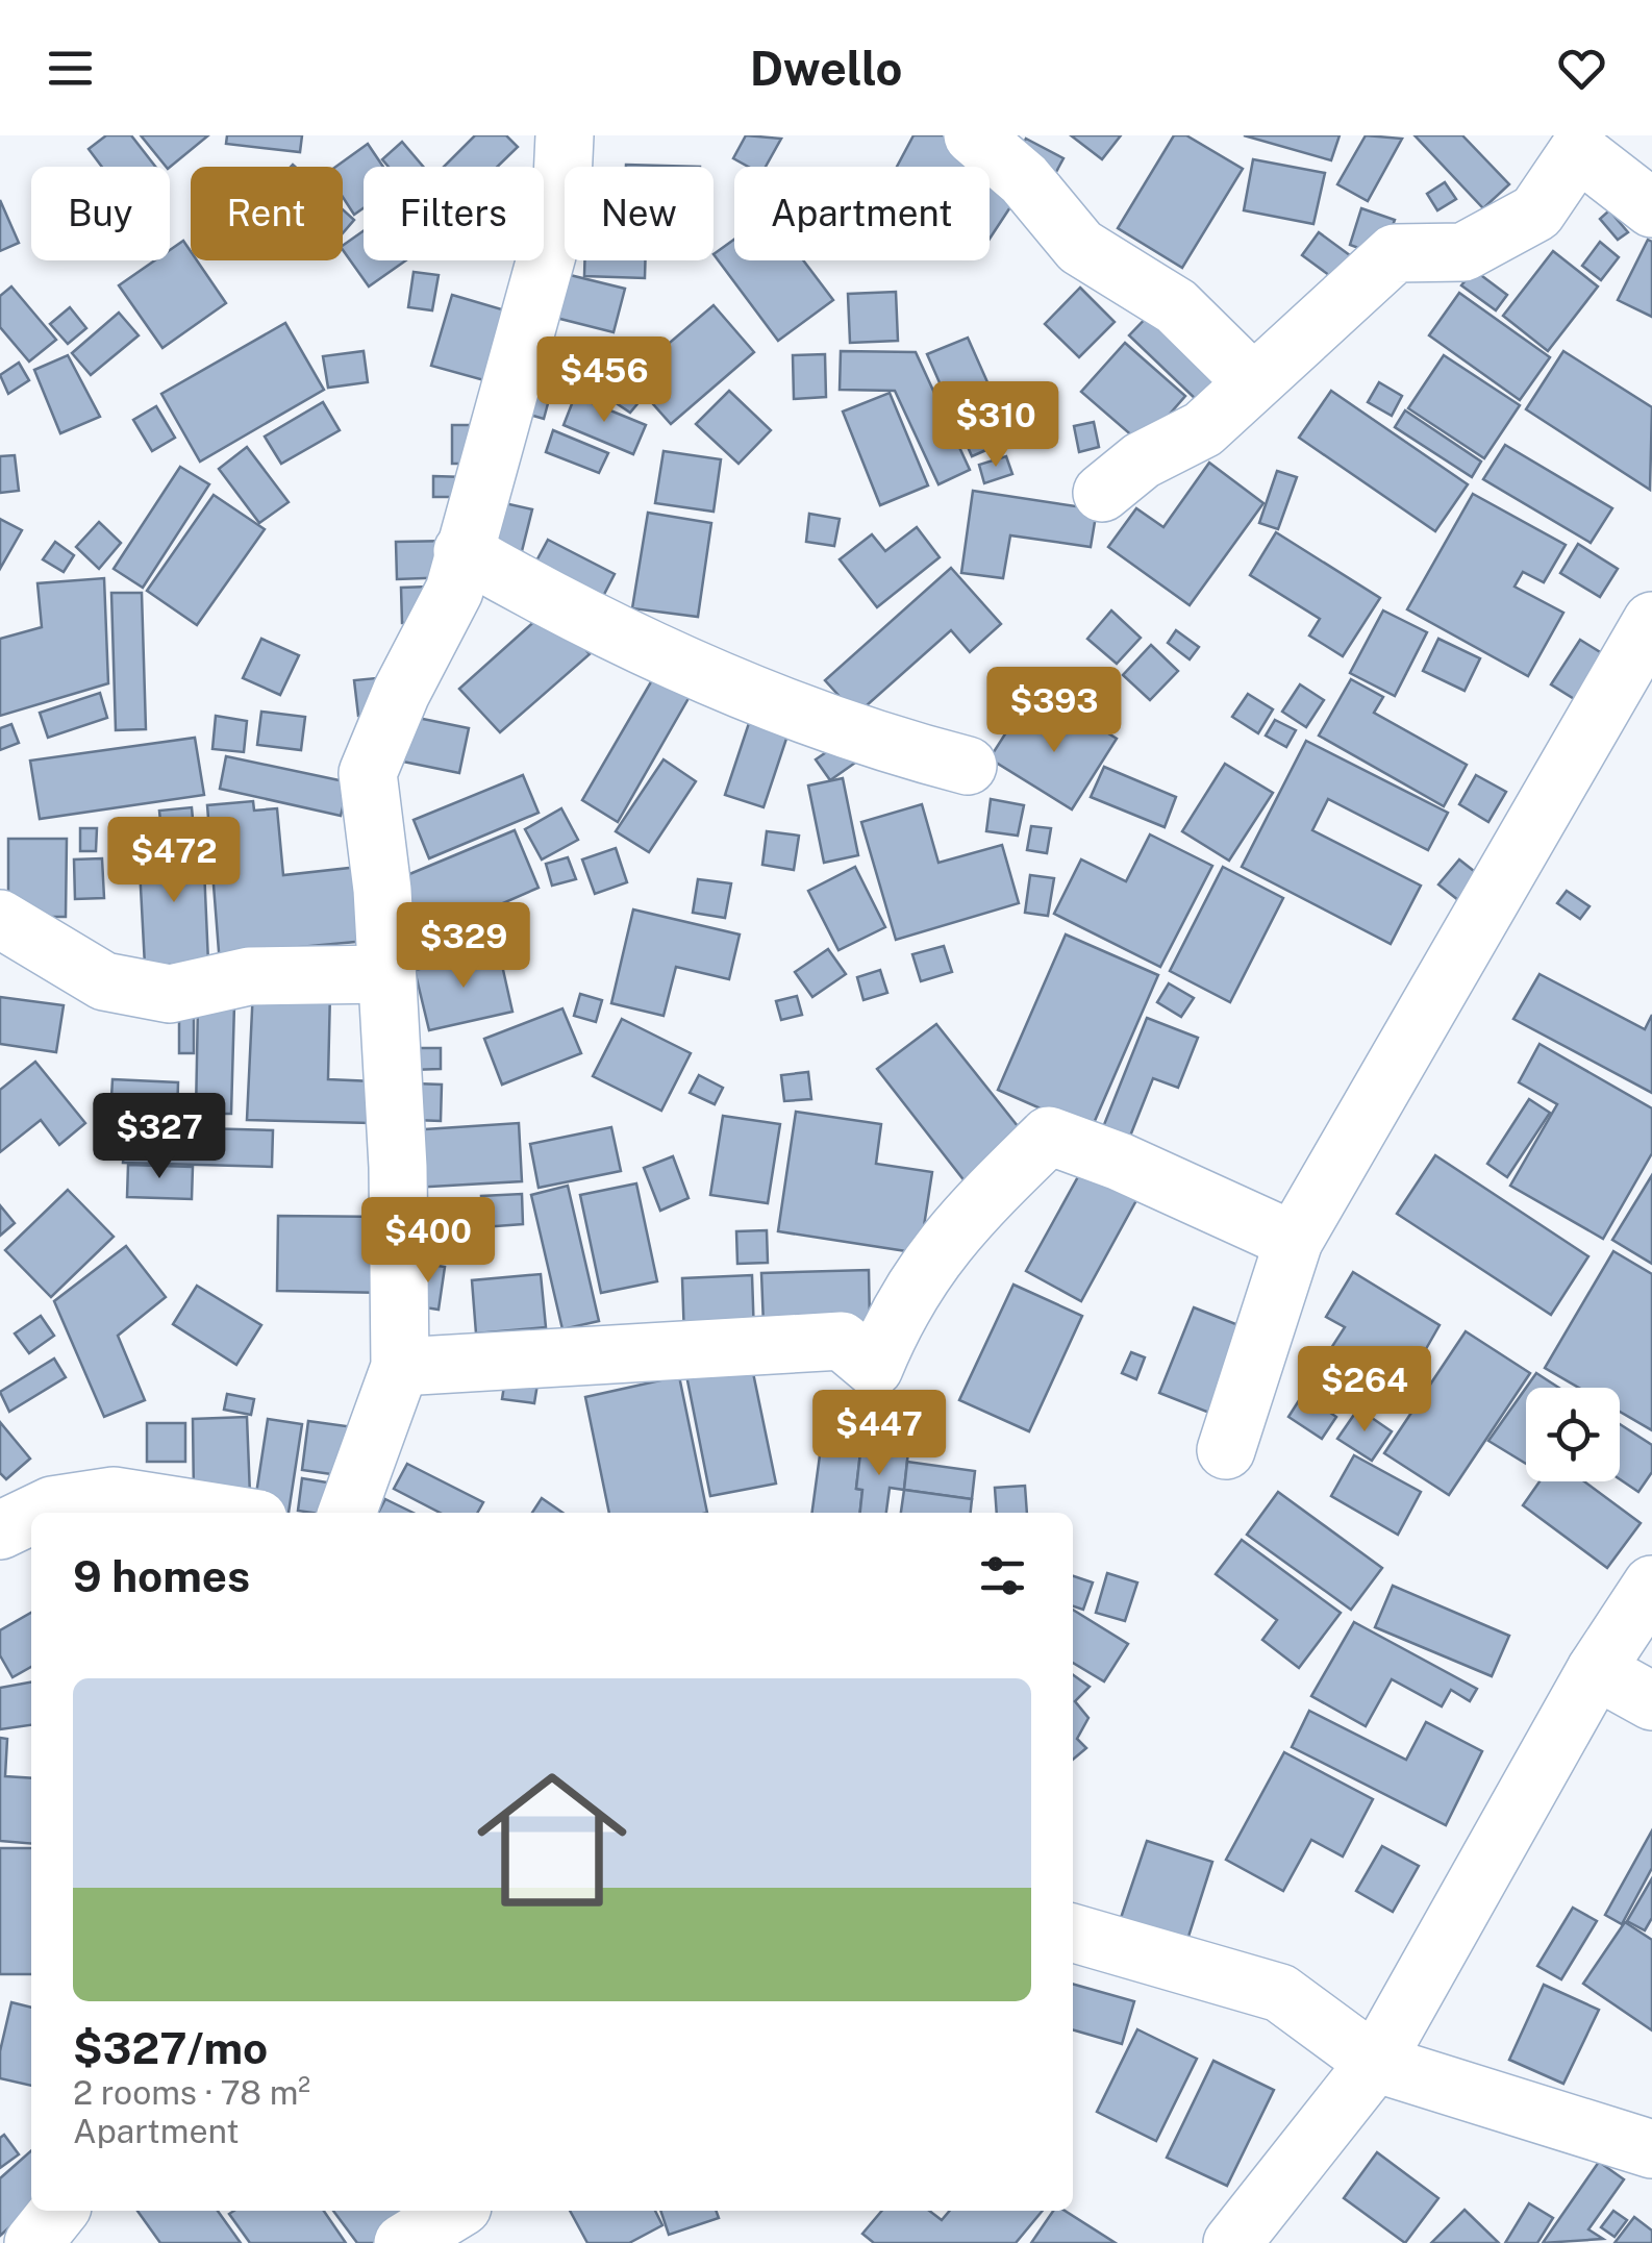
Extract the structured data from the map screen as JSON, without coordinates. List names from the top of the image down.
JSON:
{
  "page": {
    "header": "Dwello",
    "chip": [
      "Buy",
      "Rent",
      "Filters",
      "New",
      "Apartment"
    ],
    "price": [
      "$456",
      "$310",
      "$393",
      "$472",
      "$329",
      "$327",
      "$400",
      "$264",
      "$447"
    ],
    "heading": "9 homes",
    "list": [
      {
        "name": "$327/mo",
        "note": "2 rooms · 78 m² · Apartment"
      }
    ]
  }
}
